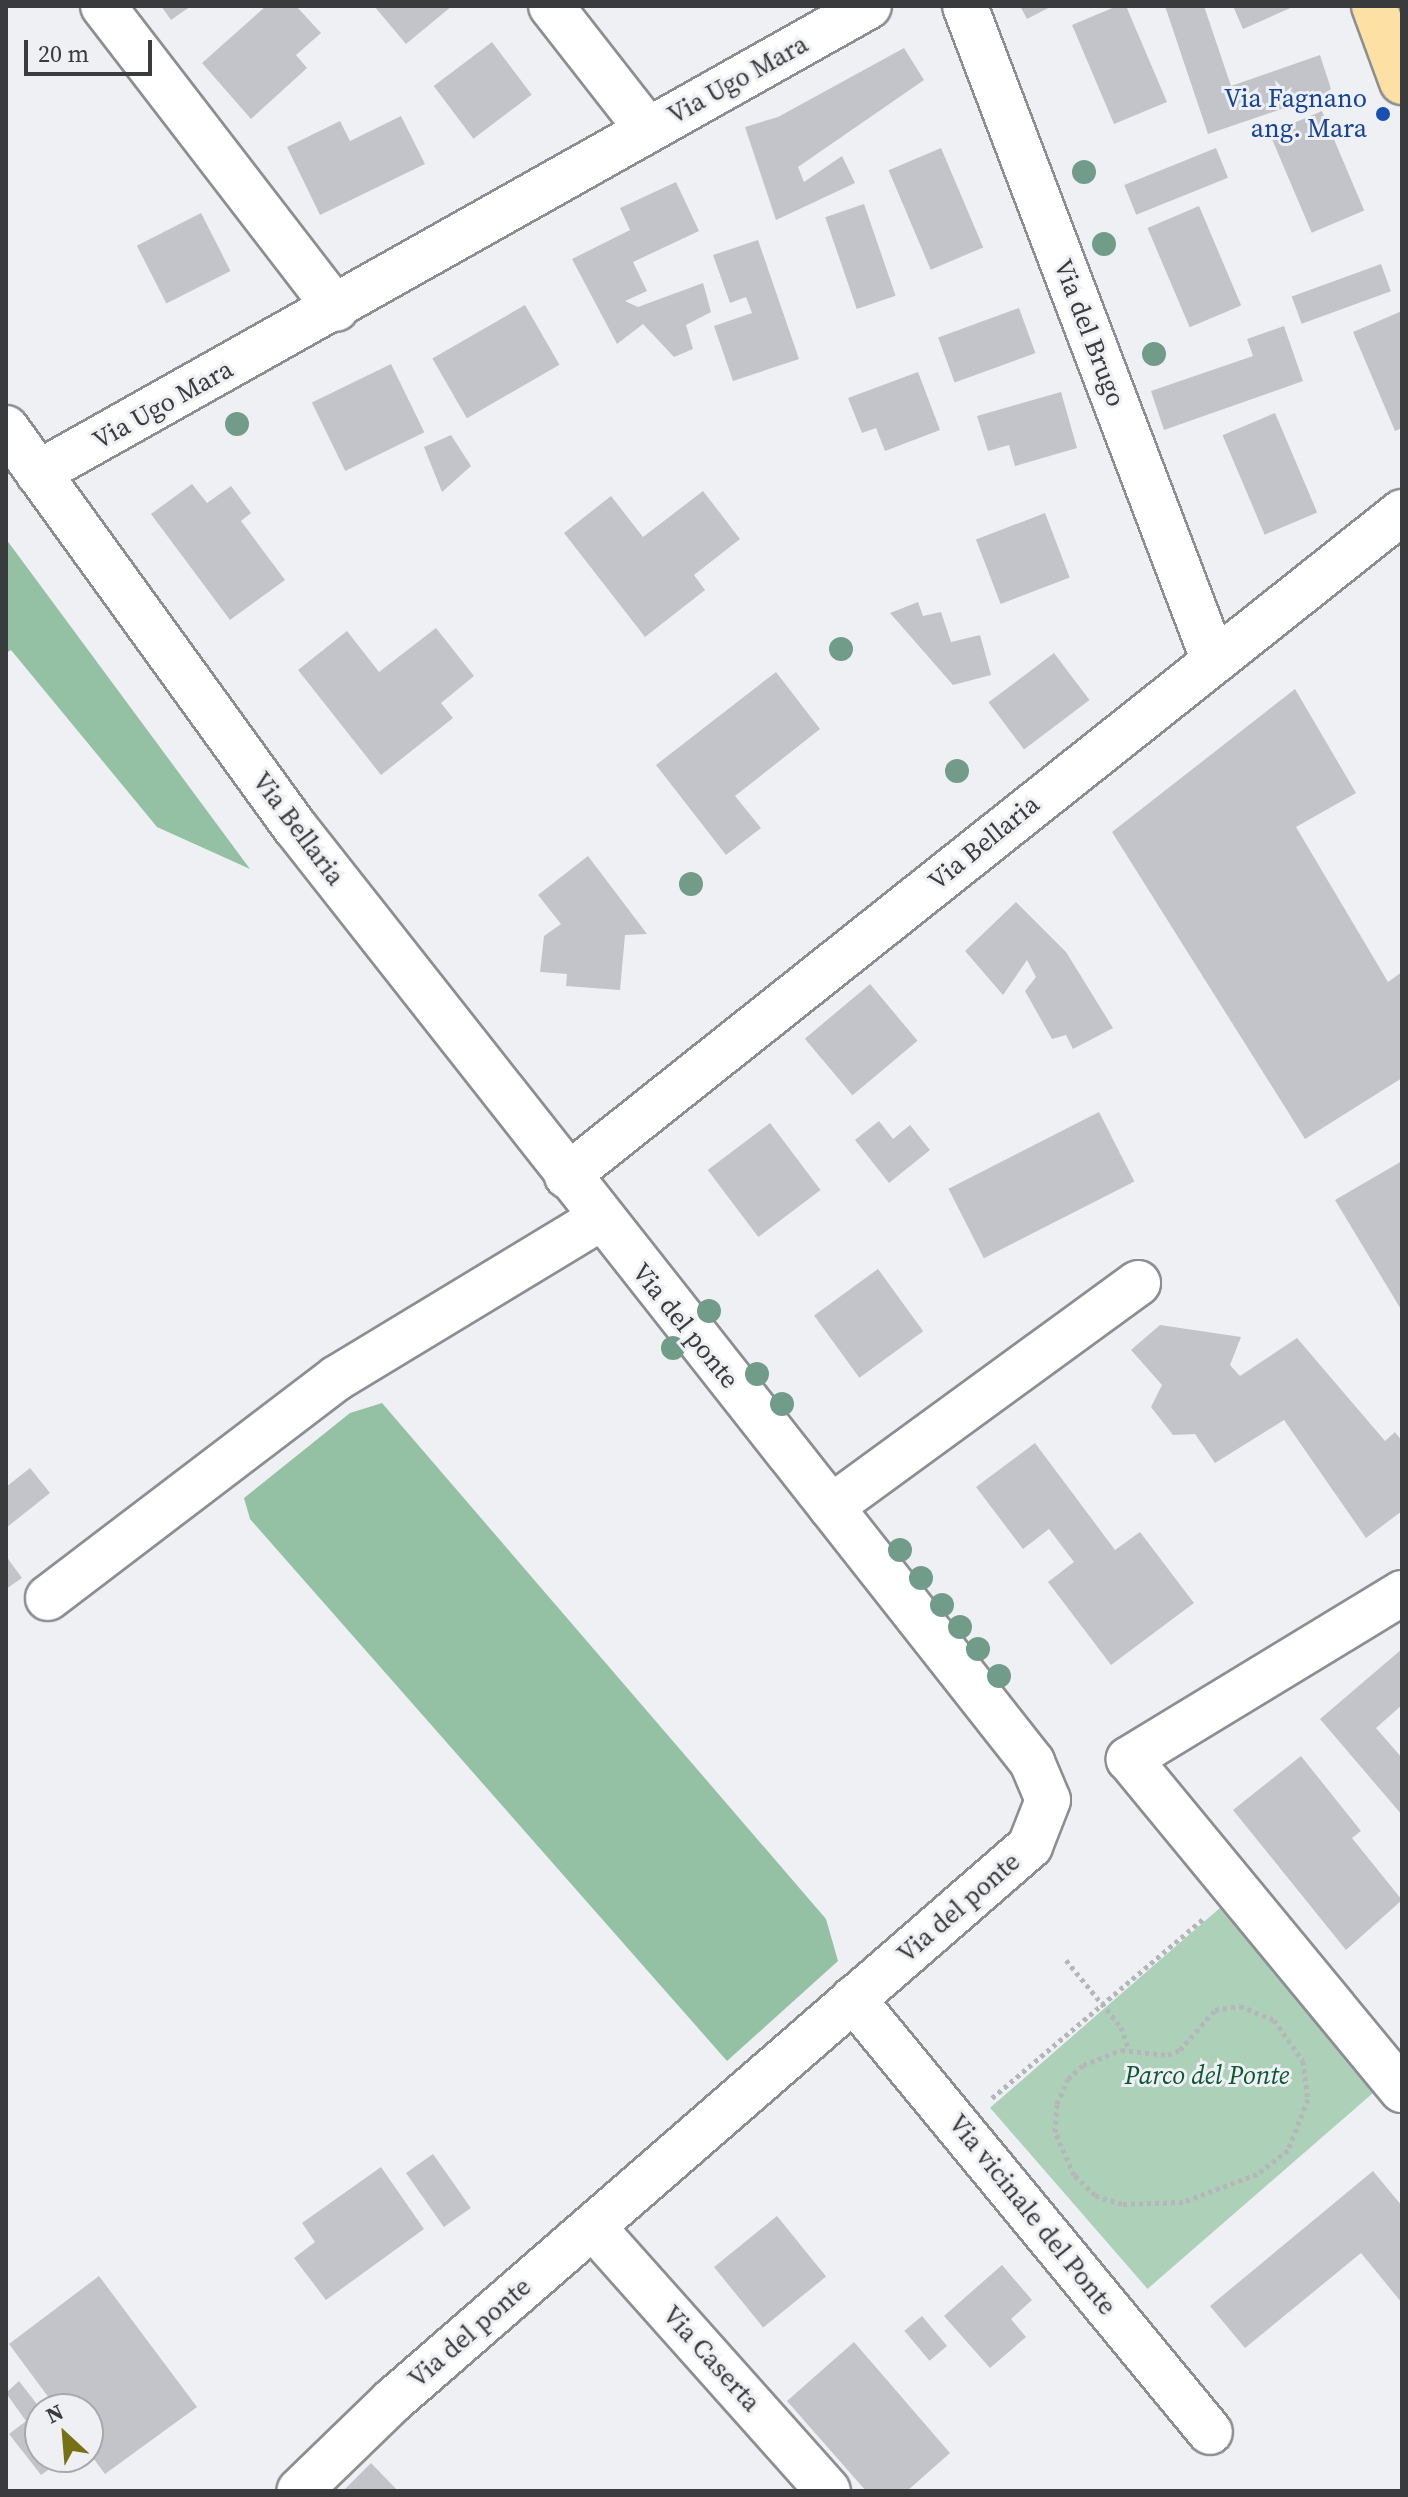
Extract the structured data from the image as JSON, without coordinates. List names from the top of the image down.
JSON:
{
  "streets": {
    "street": [
      "Via Ugo Mara",
      "Via del Brugo",
      "Via Bellaria",
      "Via del ponte",
      "Via vicinale del Ponte",
      "Via Caserta"
    ]
  },
  "crossings": [
    ["Via Ugo Mara", "Via Bellaria"],
    ["Via del Brugo", "Via Bellaria"],
    ["Via Bellaria", "Via del ponte"],
    ["Via del ponte", "Via vicinale del Ponte"],
    ["Via del ponte", "Via Caserta"]
  ],
  "parks": ["Parco del Ponte"],
  "places": ["Via Fagnano ang. Mara"],
  "scale_bar": "20 m",
  "north": "top left"
}
